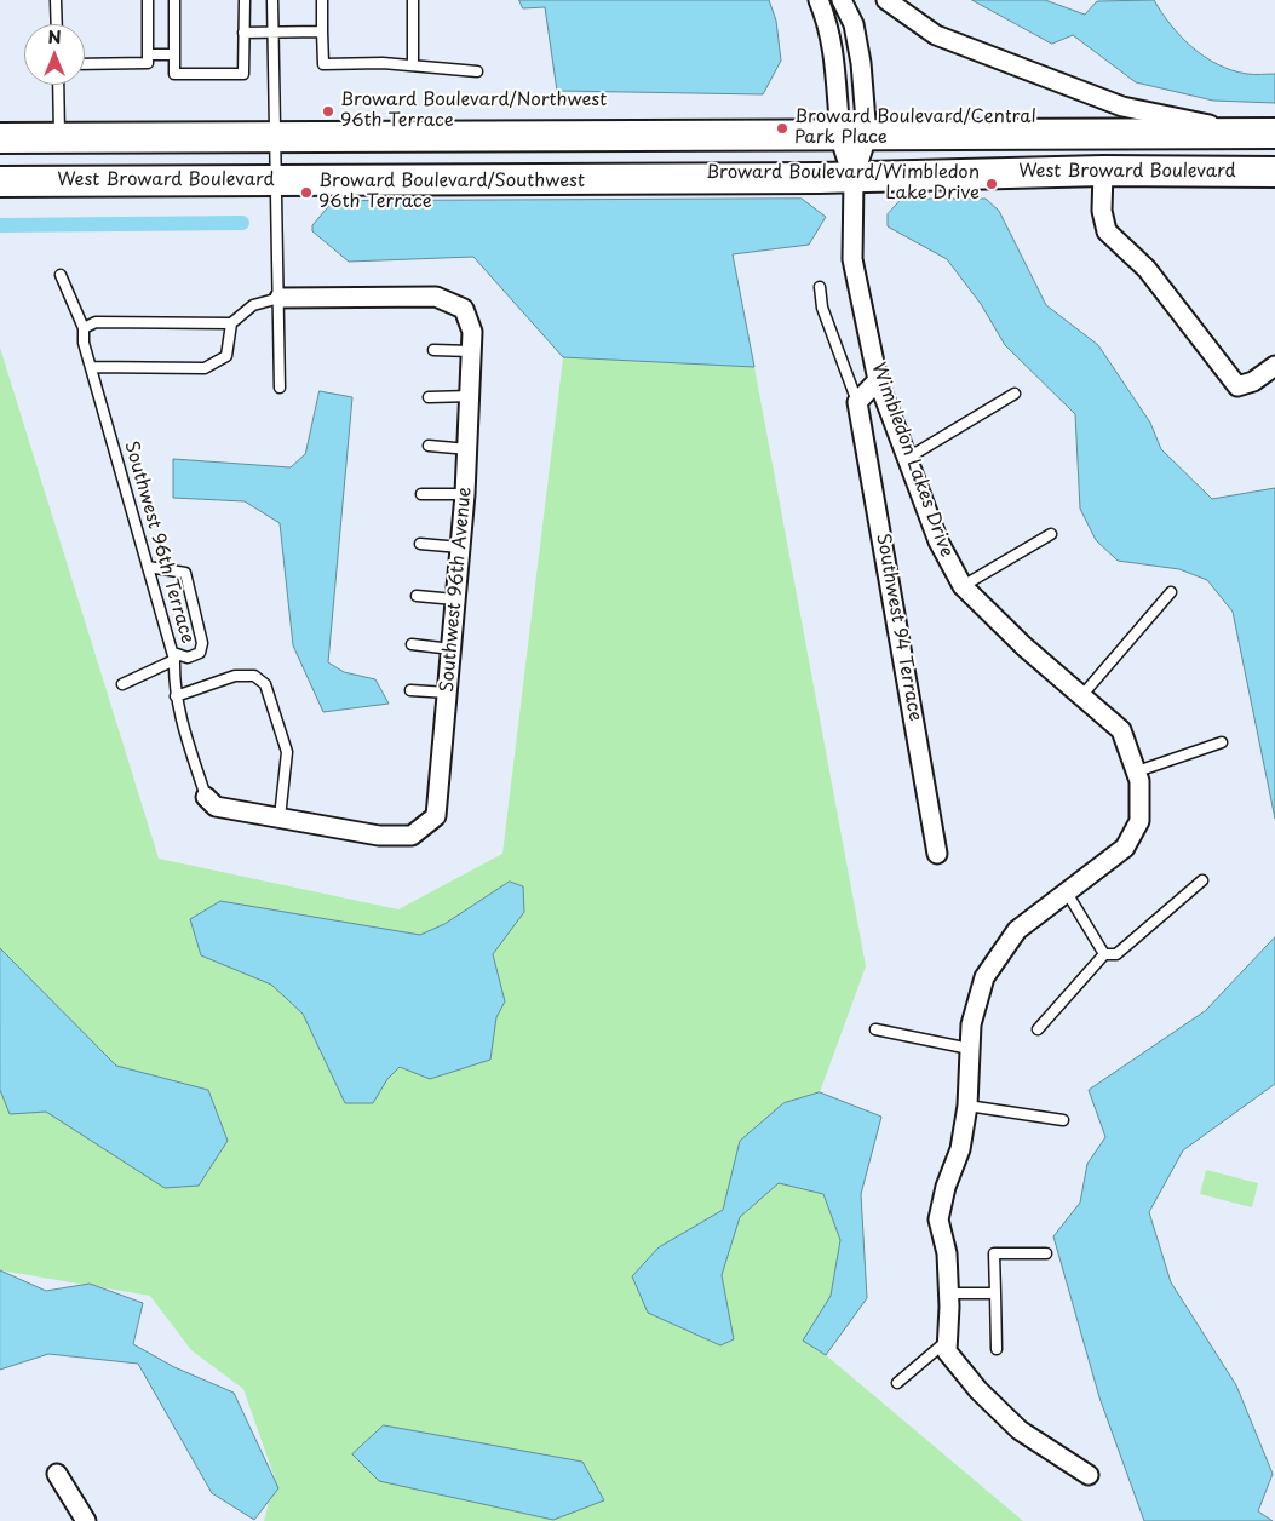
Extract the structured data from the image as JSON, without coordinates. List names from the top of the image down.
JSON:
{
  "streets": {
    "main road": ["West Broward Boulevard"],
    "street": ["Wimbledon Lakes Drive", "Southwest 96th Avenue", "Southwest 94 Terrace"],
    "lane": ["Southwest 96th Terrace"]
  },
  "crossings": [
    ["West Broward Boulevard", "Wimbledon Lakes Drive"],
    ["Southwest 96th Terrace", "Southwest 96th Avenue"]
  ],
  "places": [
    "Broward Boulevard/Northwest 96th Terrace",
    "Broward Boulevard/Central Park Place",
    "Broward Boulevard/Wimbledon Lake Drive",
    "Broward Boulevard/Southwest 96th Terrace"
  ],
  "north": "top"
}
